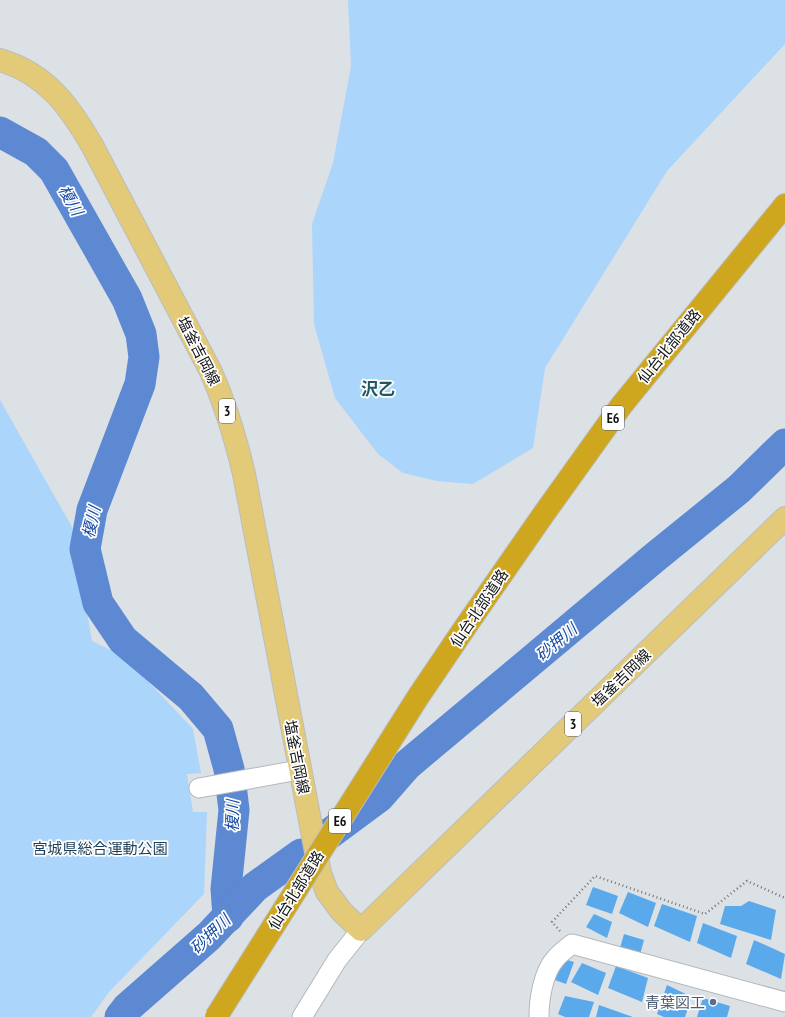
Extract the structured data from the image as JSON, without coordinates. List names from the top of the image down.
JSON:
{
  "streets": {
    "highway": ["仙台北部道路", "E6"],
    "main road": ["塩釜吉岡線", "3"]
  },
  "districts": ["沢乙"],
  "water": ["榎川", "砂押川"],
  "parks": ["宮城県総合運動公園"],
  "places": ["青葉図工"]
}
